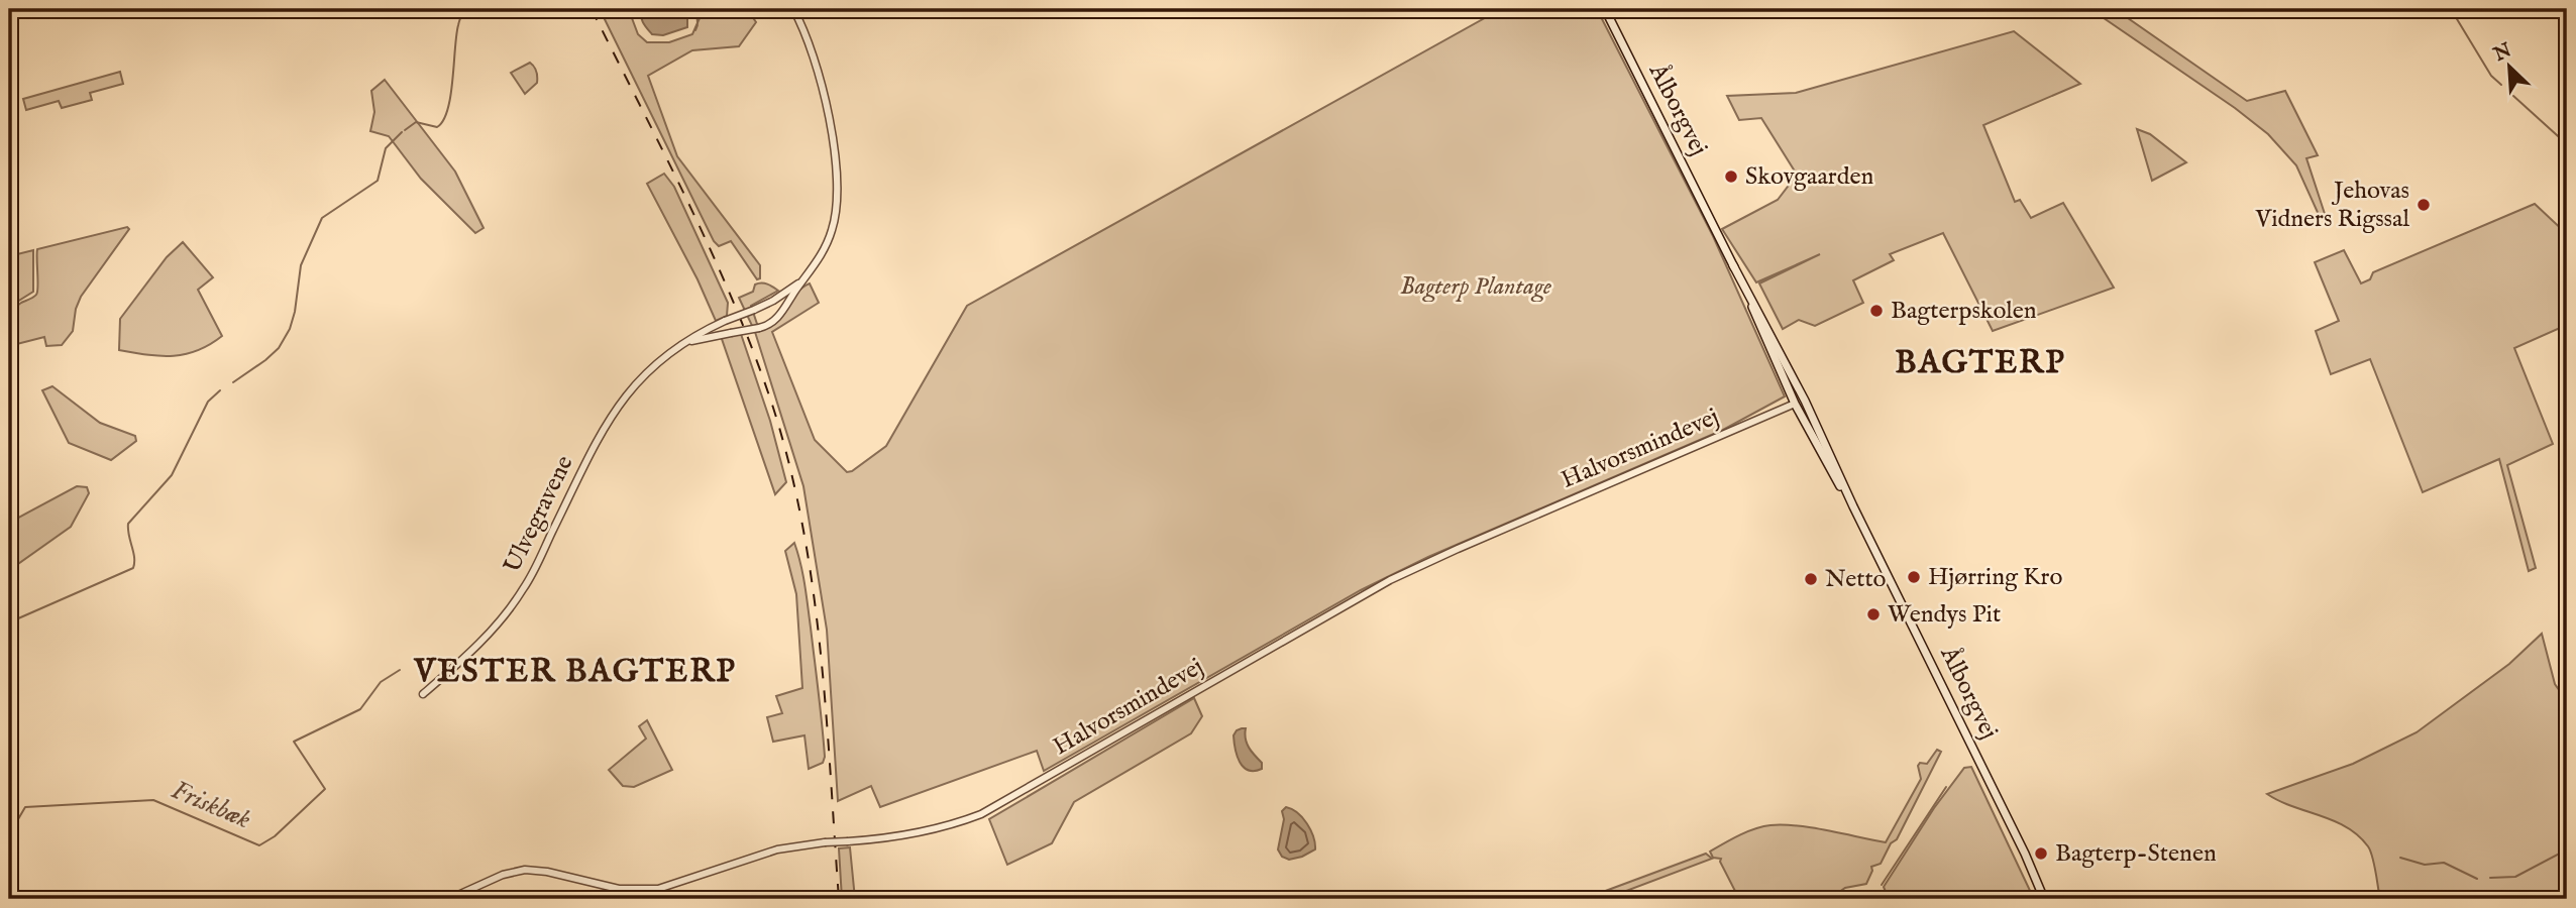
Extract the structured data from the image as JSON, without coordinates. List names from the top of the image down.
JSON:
{
  "streets": {
    "main road": ["Ålborgvej"],
    "street": ["Halvorsmindevej", "Ulvegravene"]
  },
  "crossings": [
    ["Ålborgvej", "Halvorsmindevej"]
  ],
  "districts": ["BAGTERP", "VESTER BAGTERP"],
  "water": ["Friskbæk"],
  "parks": ["Bagterp Plantage"],
  "places": [
    "Skovgaarden",
    "Jehovas Vidners Rigssal",
    "Bagterpskolen",
    "Hjørring Kro",
    "Netto",
    "Wendys Pit",
    "Bagterp-Stenen"
  ],
  "north": "top left"
}
